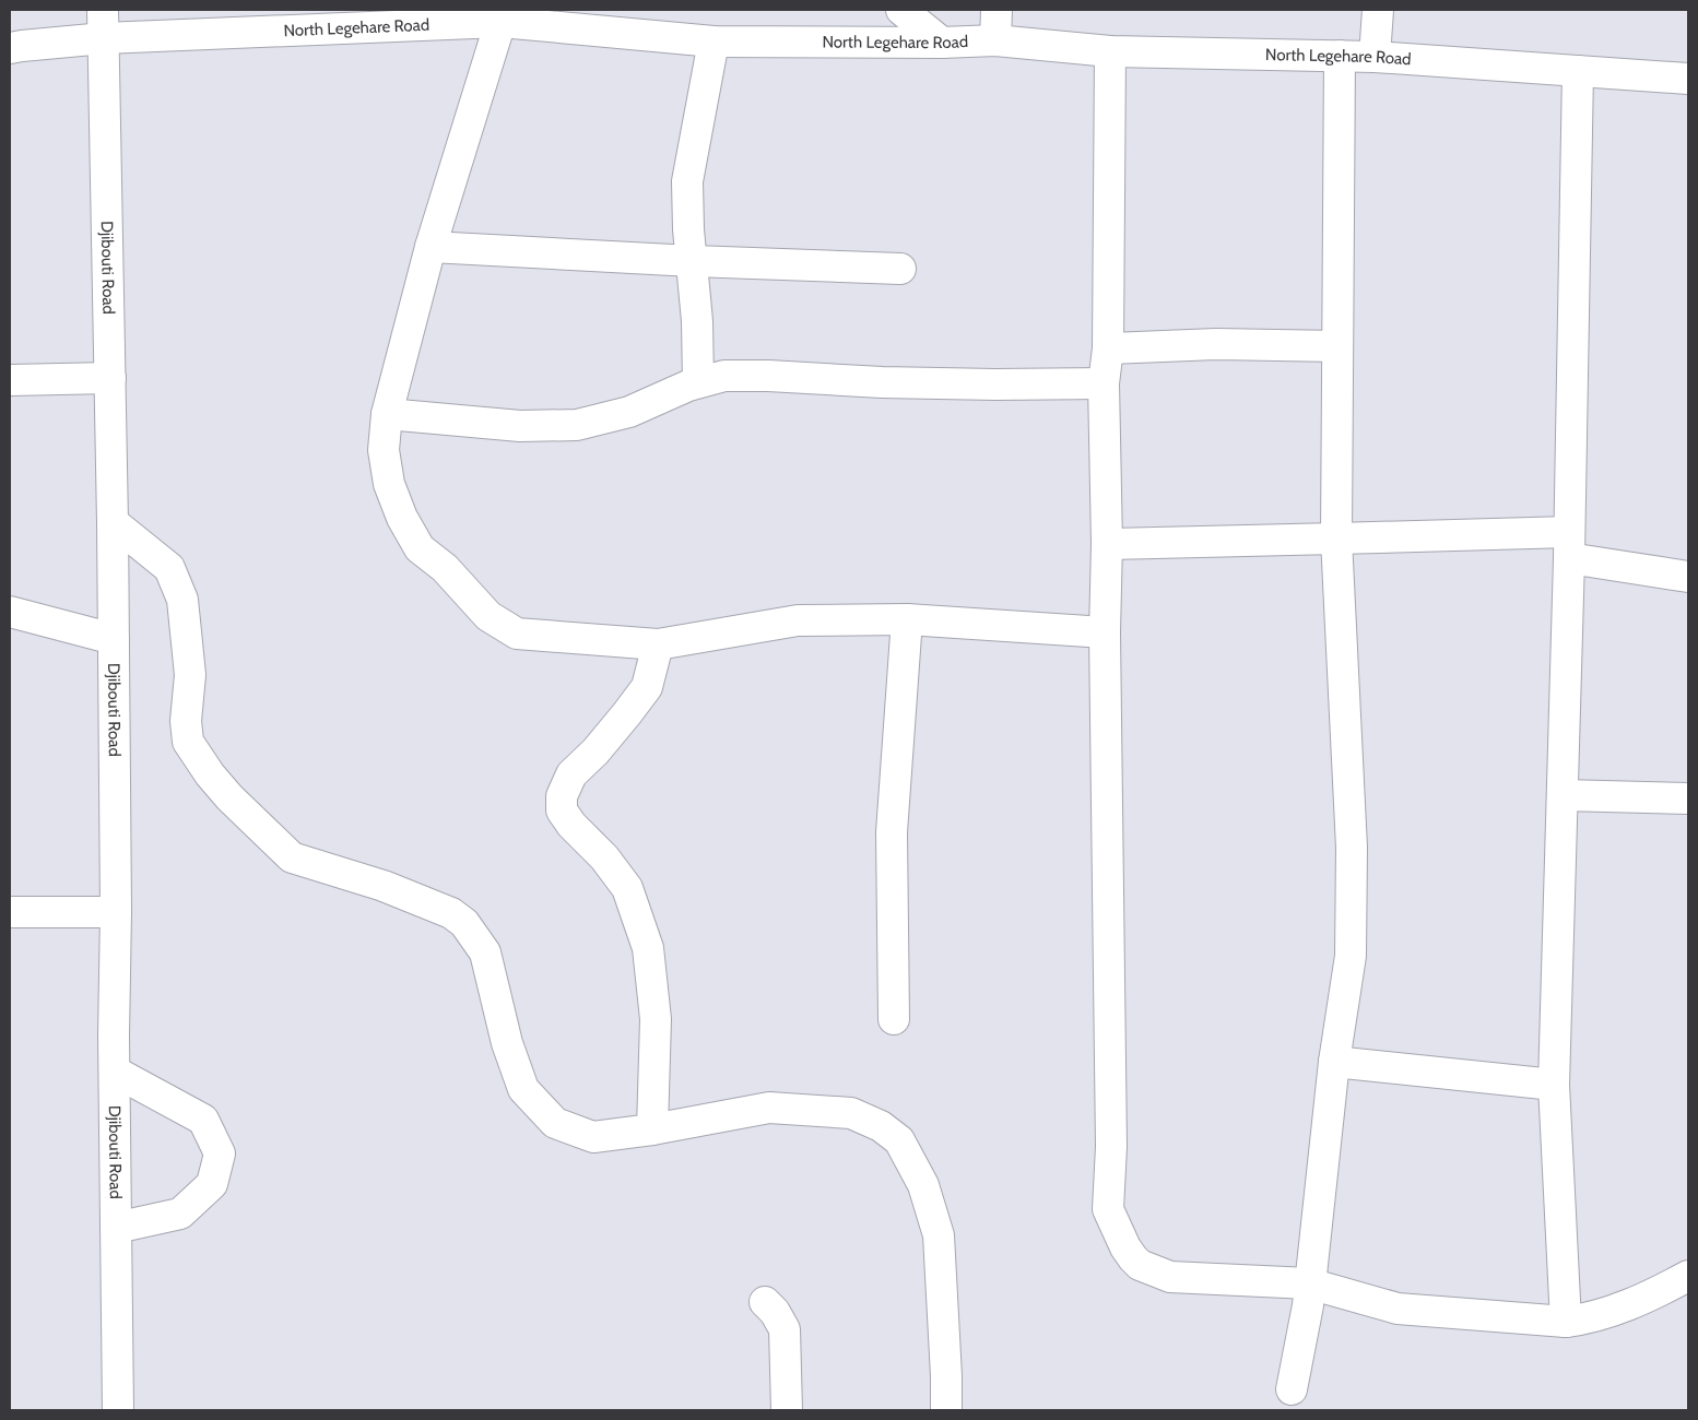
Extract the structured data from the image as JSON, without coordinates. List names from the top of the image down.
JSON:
{
  "streets": {
    "street": ["North Legehare Road", "Djibouti Road"]
  },
  "crossings": [
    ["North Legehare Road", "Djibouti Road"]
  ]
}
